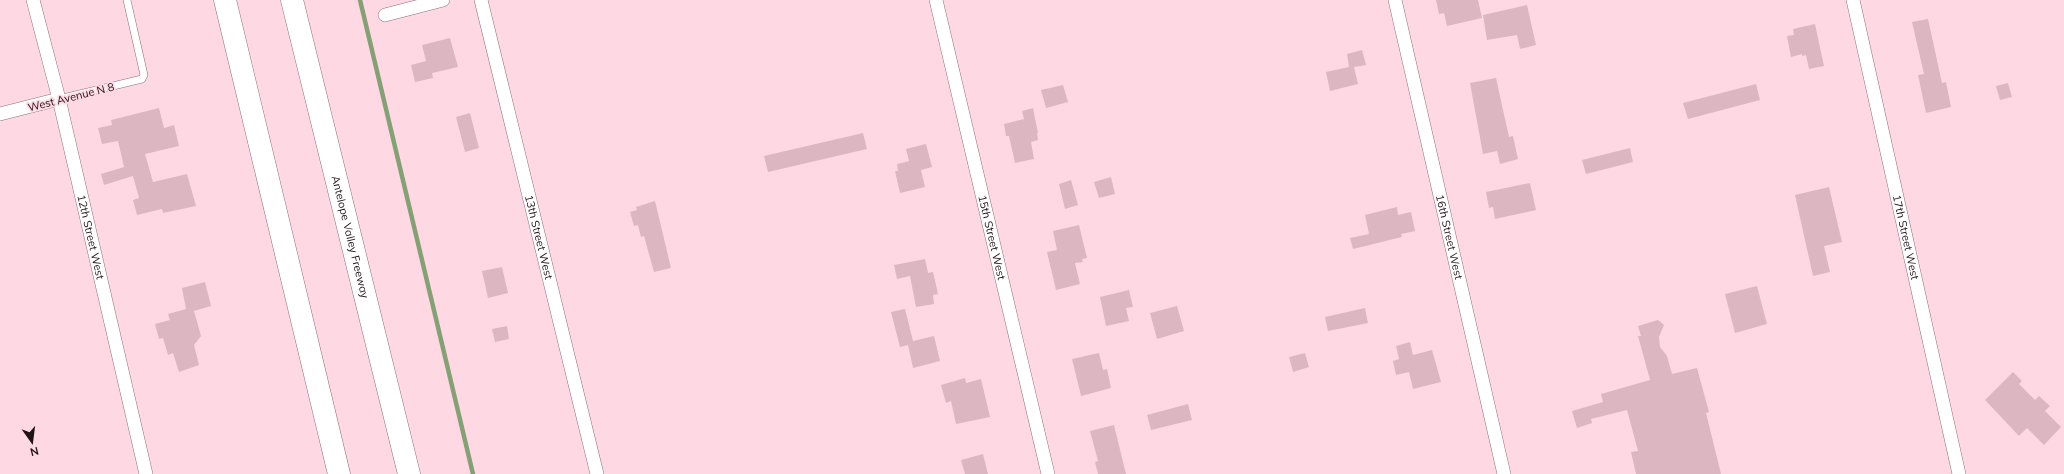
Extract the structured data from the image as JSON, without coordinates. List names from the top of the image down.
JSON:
{
  "streets": {
    "highway": ["Antelope Valley Freeway"],
    "street": [
      "West Avenue N 8",
      "12th Street West",
      "13th Street West",
      "15th Street West",
      "16th Street West",
      "17th Street West"
    ]
  },
  "crossings": [
    ["West Avenue N 8", "12th Street West"]
  ],
  "north": "bottom"
}
